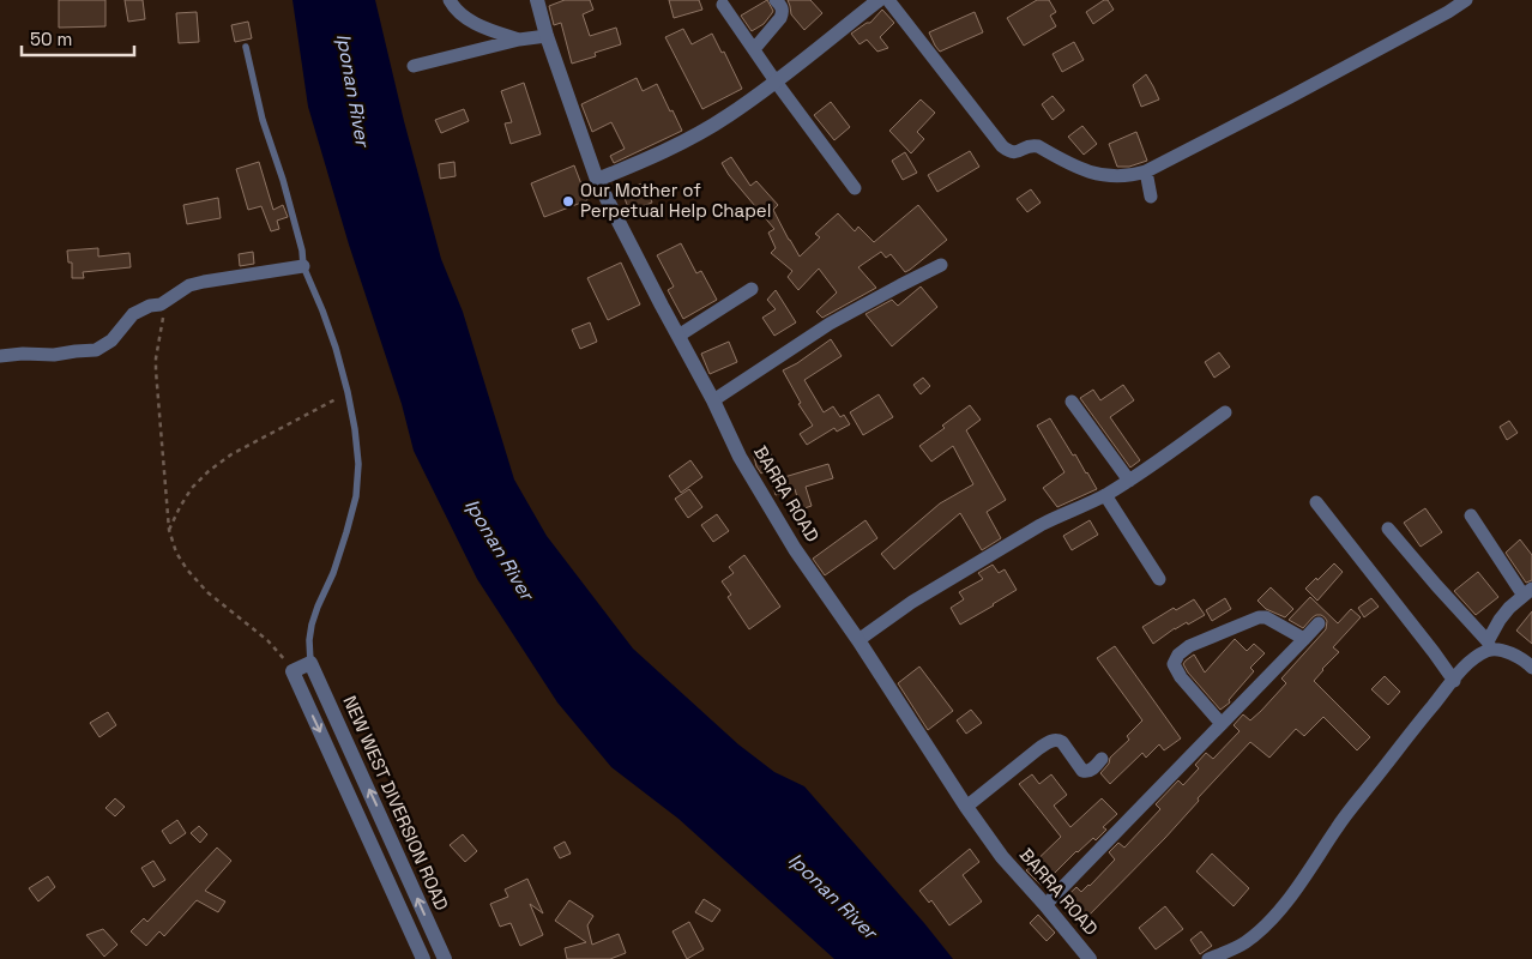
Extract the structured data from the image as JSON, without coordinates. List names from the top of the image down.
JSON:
{
  "streets": {
    "street": ["BARRA ROAD", "NEW WEST DIVERSION ROAD"]
  },
  "water": ["Iponan River"],
  "places": ["Our Mother of Perpetual Help Chapel"],
  "scale_bar": "50 m"
}
